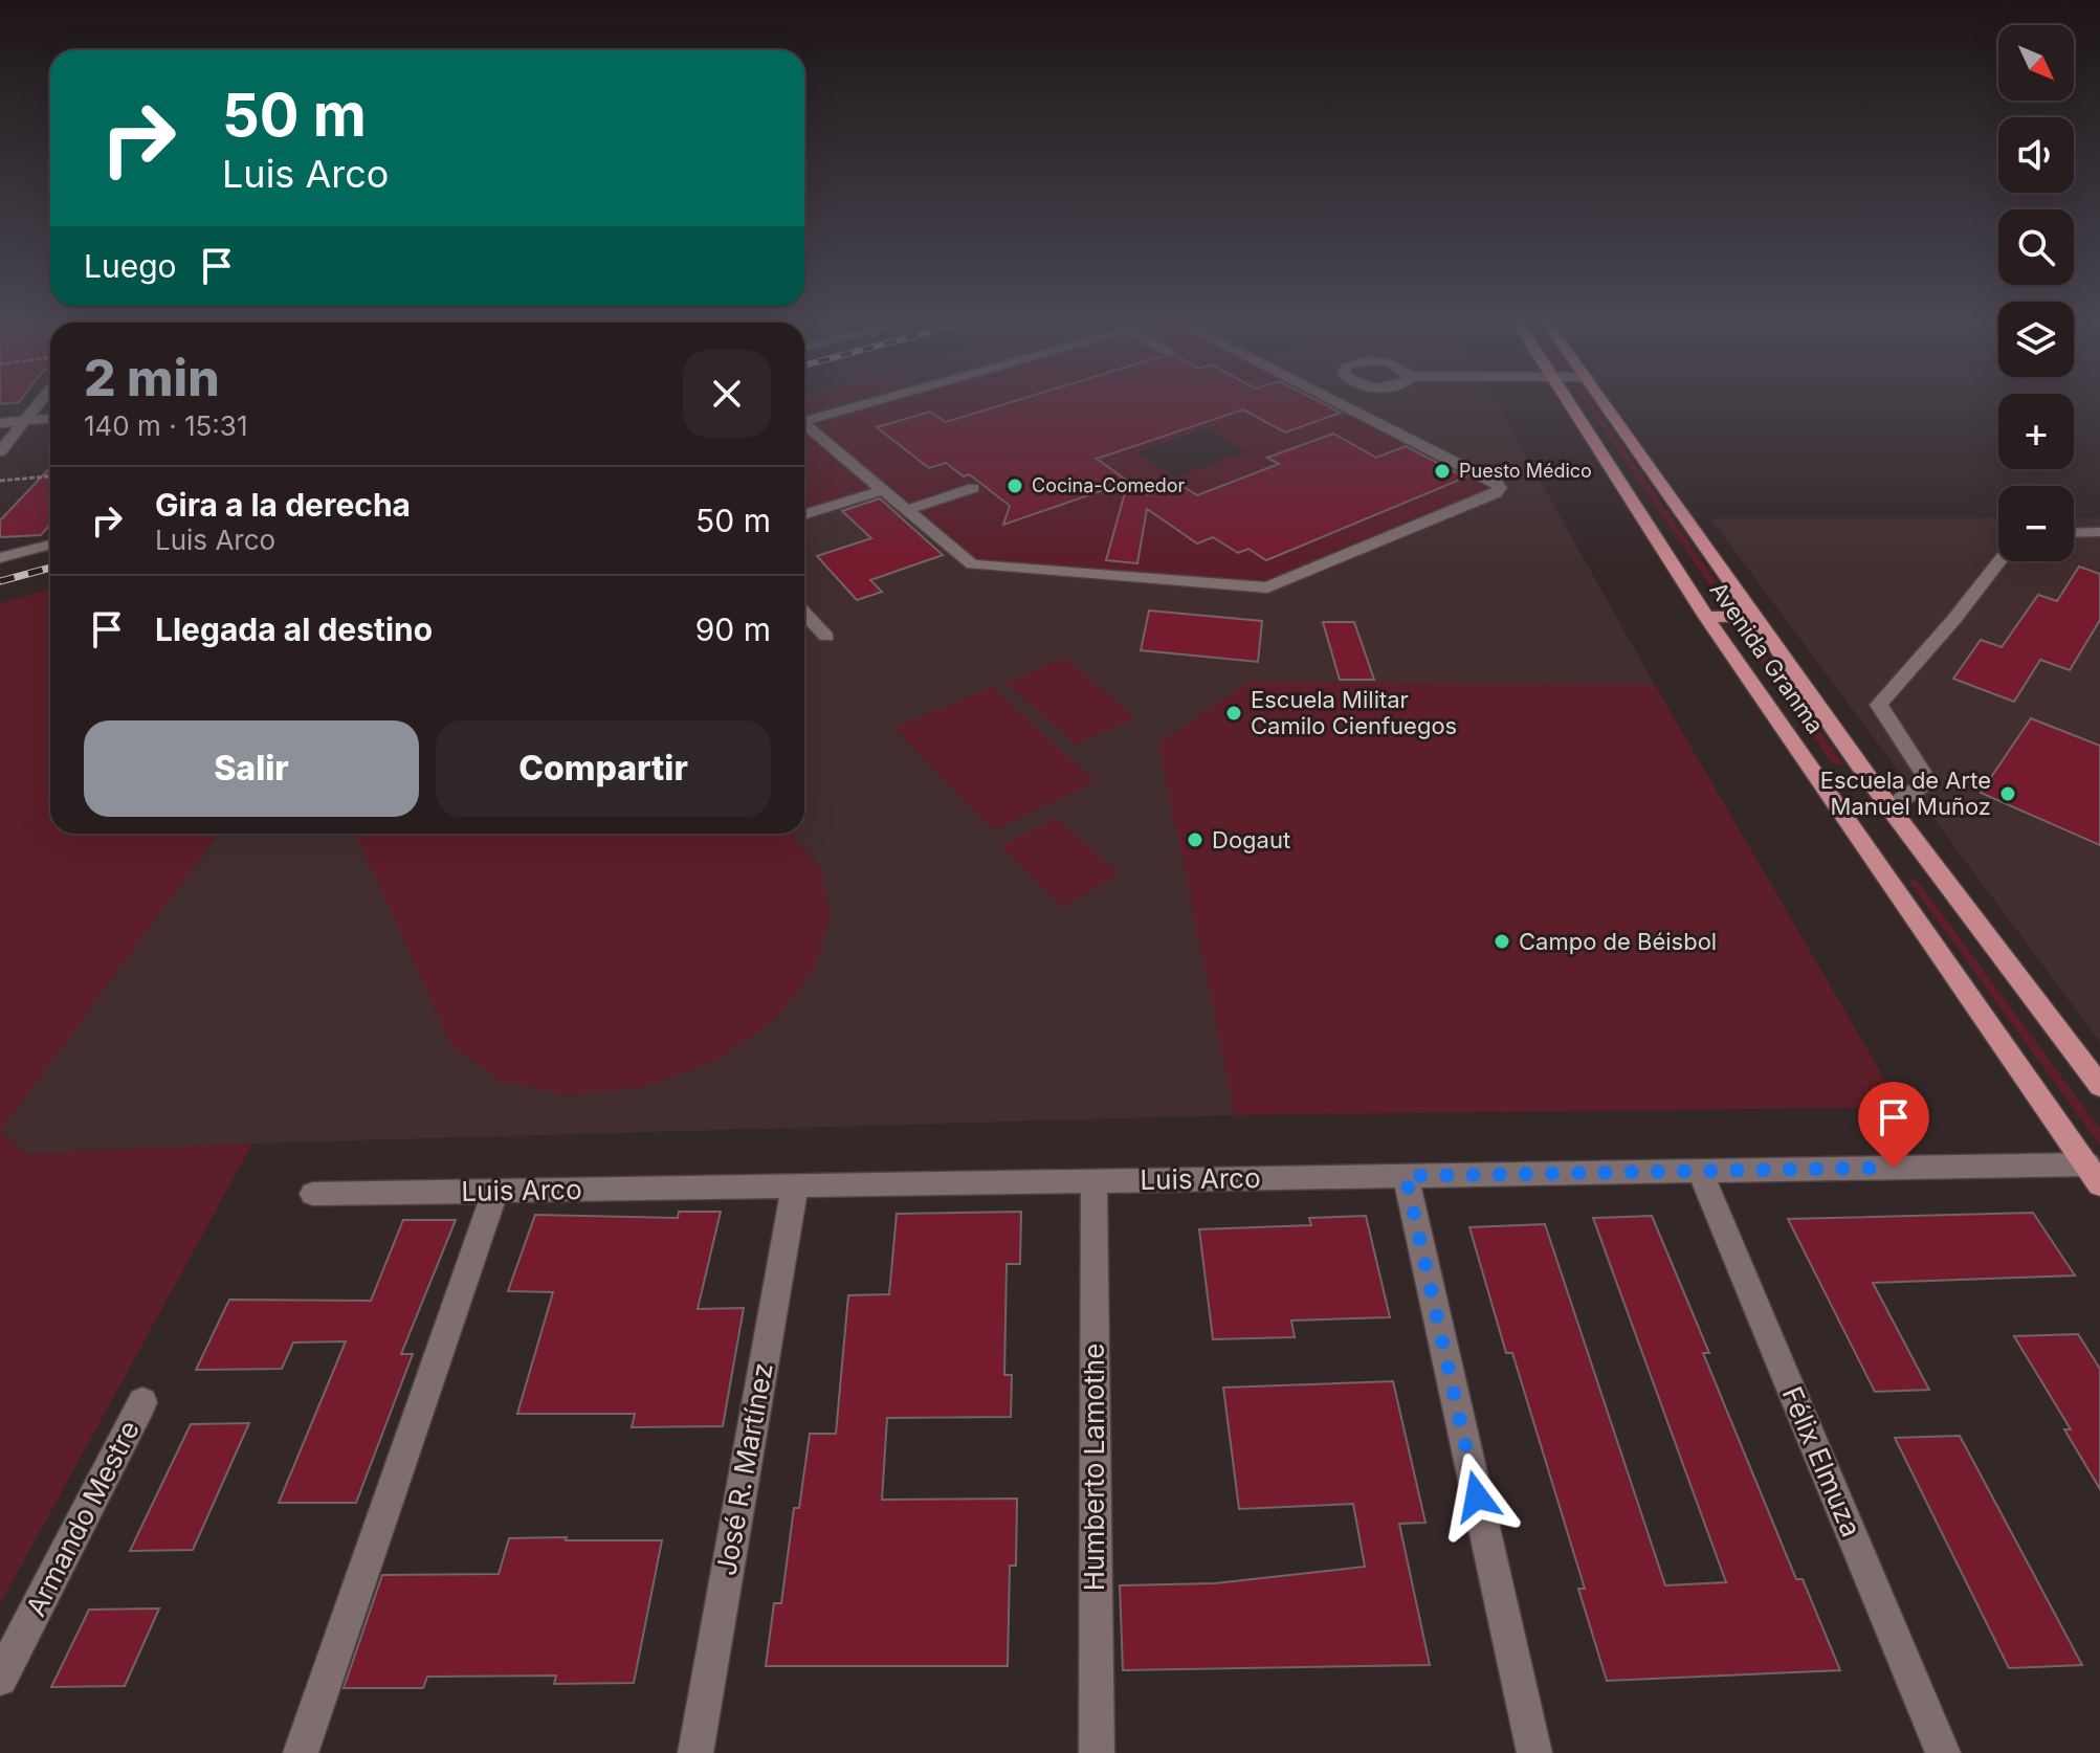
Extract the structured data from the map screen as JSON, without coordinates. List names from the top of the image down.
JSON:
{
  "streets": {
    "main road": ["Avenida Granma"],
    "street": [
      "Luis Arco",
      "Félix Elmuza",
      "Humberto Lamothe",
      "José R. Martínez",
      "Armando Mestre"
    ]
  },
  "crossings": [
    ["Avenida Granma", "Luis Arco"],
    ["Luis Arco", "Félix Elmuza"],
    ["Luis Arco", "Humberto Lamothe"],
    ["Luis Arco", "José R. Martínez"]
  ],
  "places": [
    "Puesto Médico",
    "Cocina-Comedor",
    "Escuela Militar Camilo Cienfuegos",
    "Escuela de Arte Manuel Muñoz",
    "Dogaut",
    "Campo de Béisbol"
  ],
  "north": "bottom right",
  "page": {
    "map_buttons": ["+", "−"],
    "turn": ["50 m", "Luis Arco"],
    "then": "Luego",
    "heading": ["2 min", "140 m · 15:31"],
    "list": [
      {
        "name": "Gira a la derecha",
        "note": "Luis Arco",
        "value": "50 m"
      },
      {
        "name": "Llegada al destino",
        "value": "90 m"
      }
    ],
    "buttons": ["Salir", "Compartir"]
  }
}
